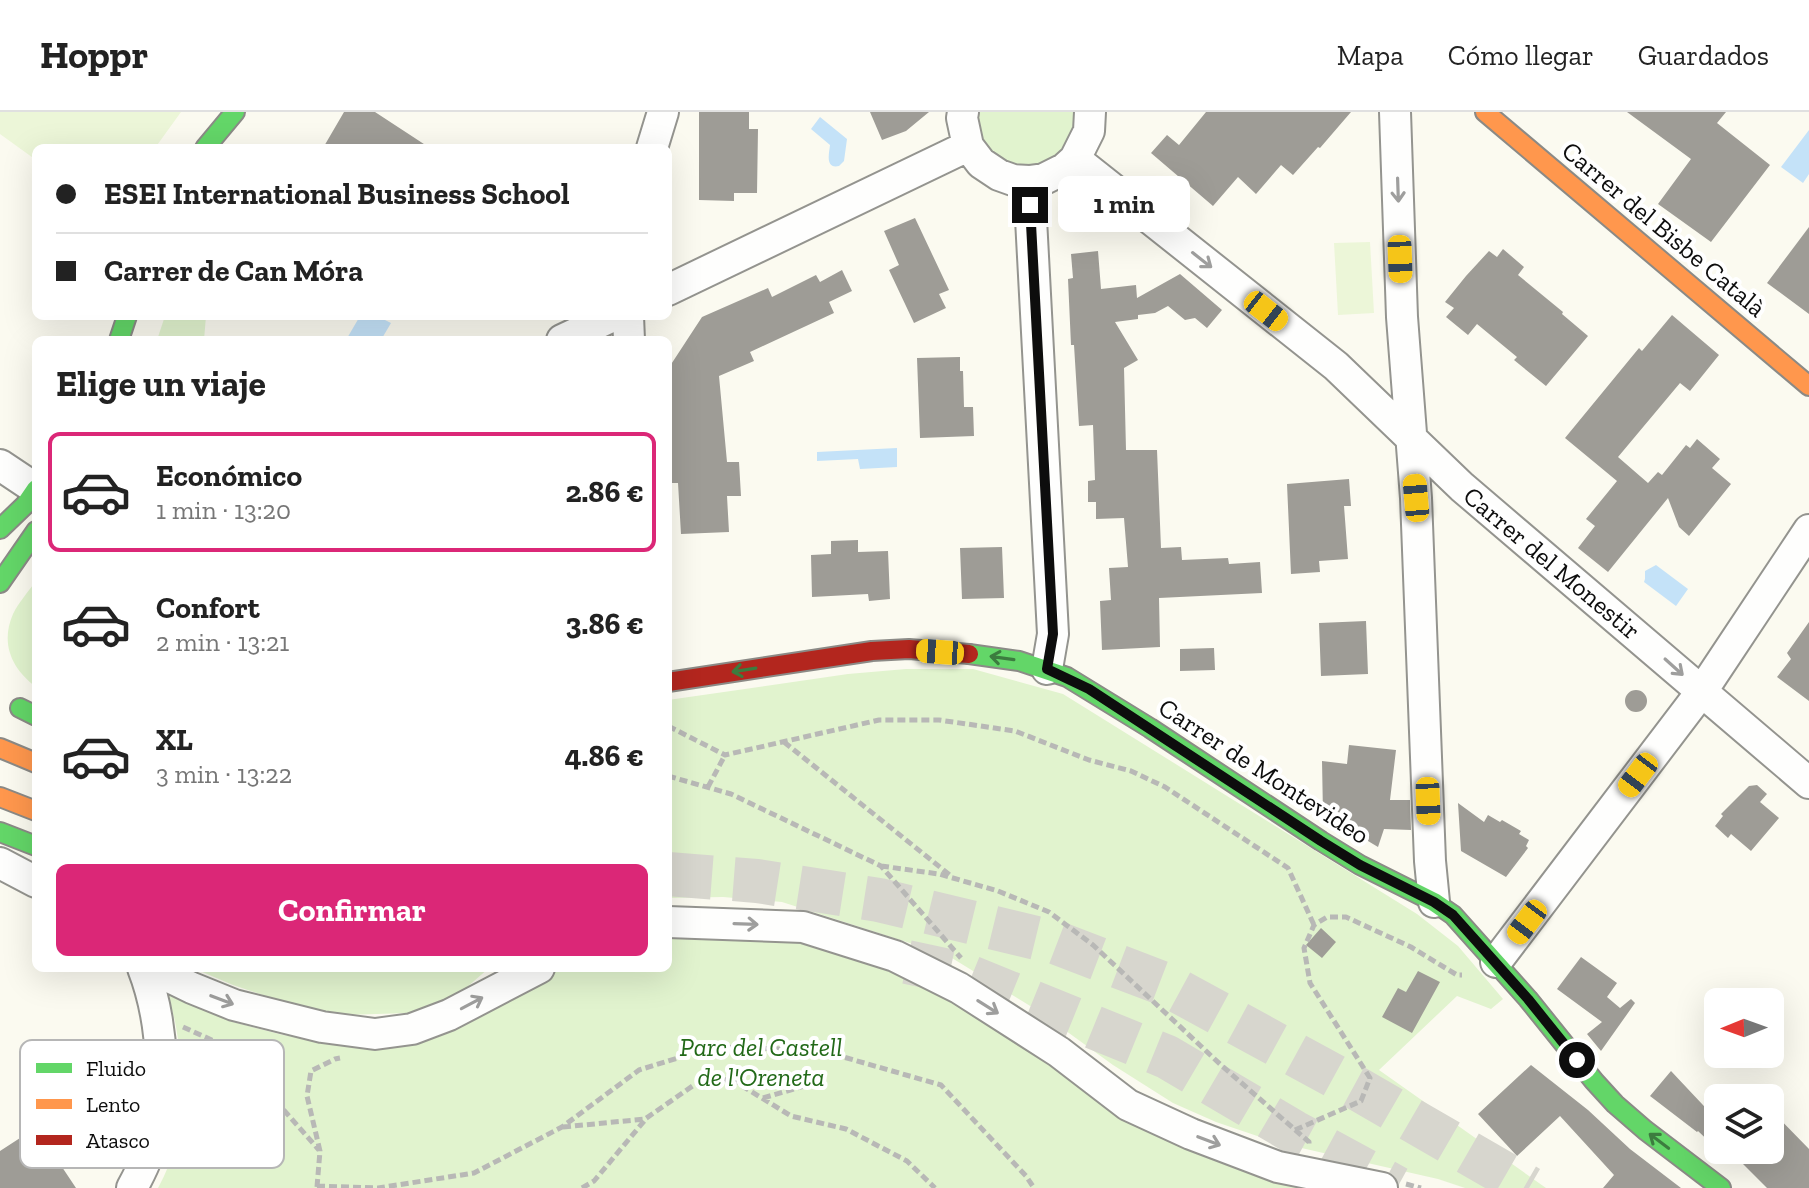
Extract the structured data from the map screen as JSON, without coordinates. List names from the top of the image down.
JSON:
{
  "streets": {
    "main road": ["Carrer del Bisbe Català", "Carrer de Montevideo"],
    "street": ["Carrer del Monestir"]
  },
  "one_way": ["Carrer del Monestir", "Carrer de Montevideo"],
  "parks": ["Parc del Castell de l'Oreneta"],
  "legend": ["Fluido", "Lento", "Atasco"],
  "north": "left",
  "page": {
    "header": "Hoppr",
    "nav": ["Mapa", "Cómo llegar", "Guardados"],
    "banner": ["ESEI International Business School", "Carrer de Can Móra"],
    "bubble": "1 min",
    "heading": "Elige un viaje",
    "list": [
      {
        "name": "Económico",
        "note": "1 min · 13:20",
        "value": "2.86 €"
      },
      {
        "name": "Confort",
        "note": "2 min · 13:21",
        "value": "3.86 €"
      },
      {
        "name": "XL",
        "note": "3 min · 13:22",
        "value": "4.86 €"
      }
    ],
    "buttons": "Confirmar"
  }
}
